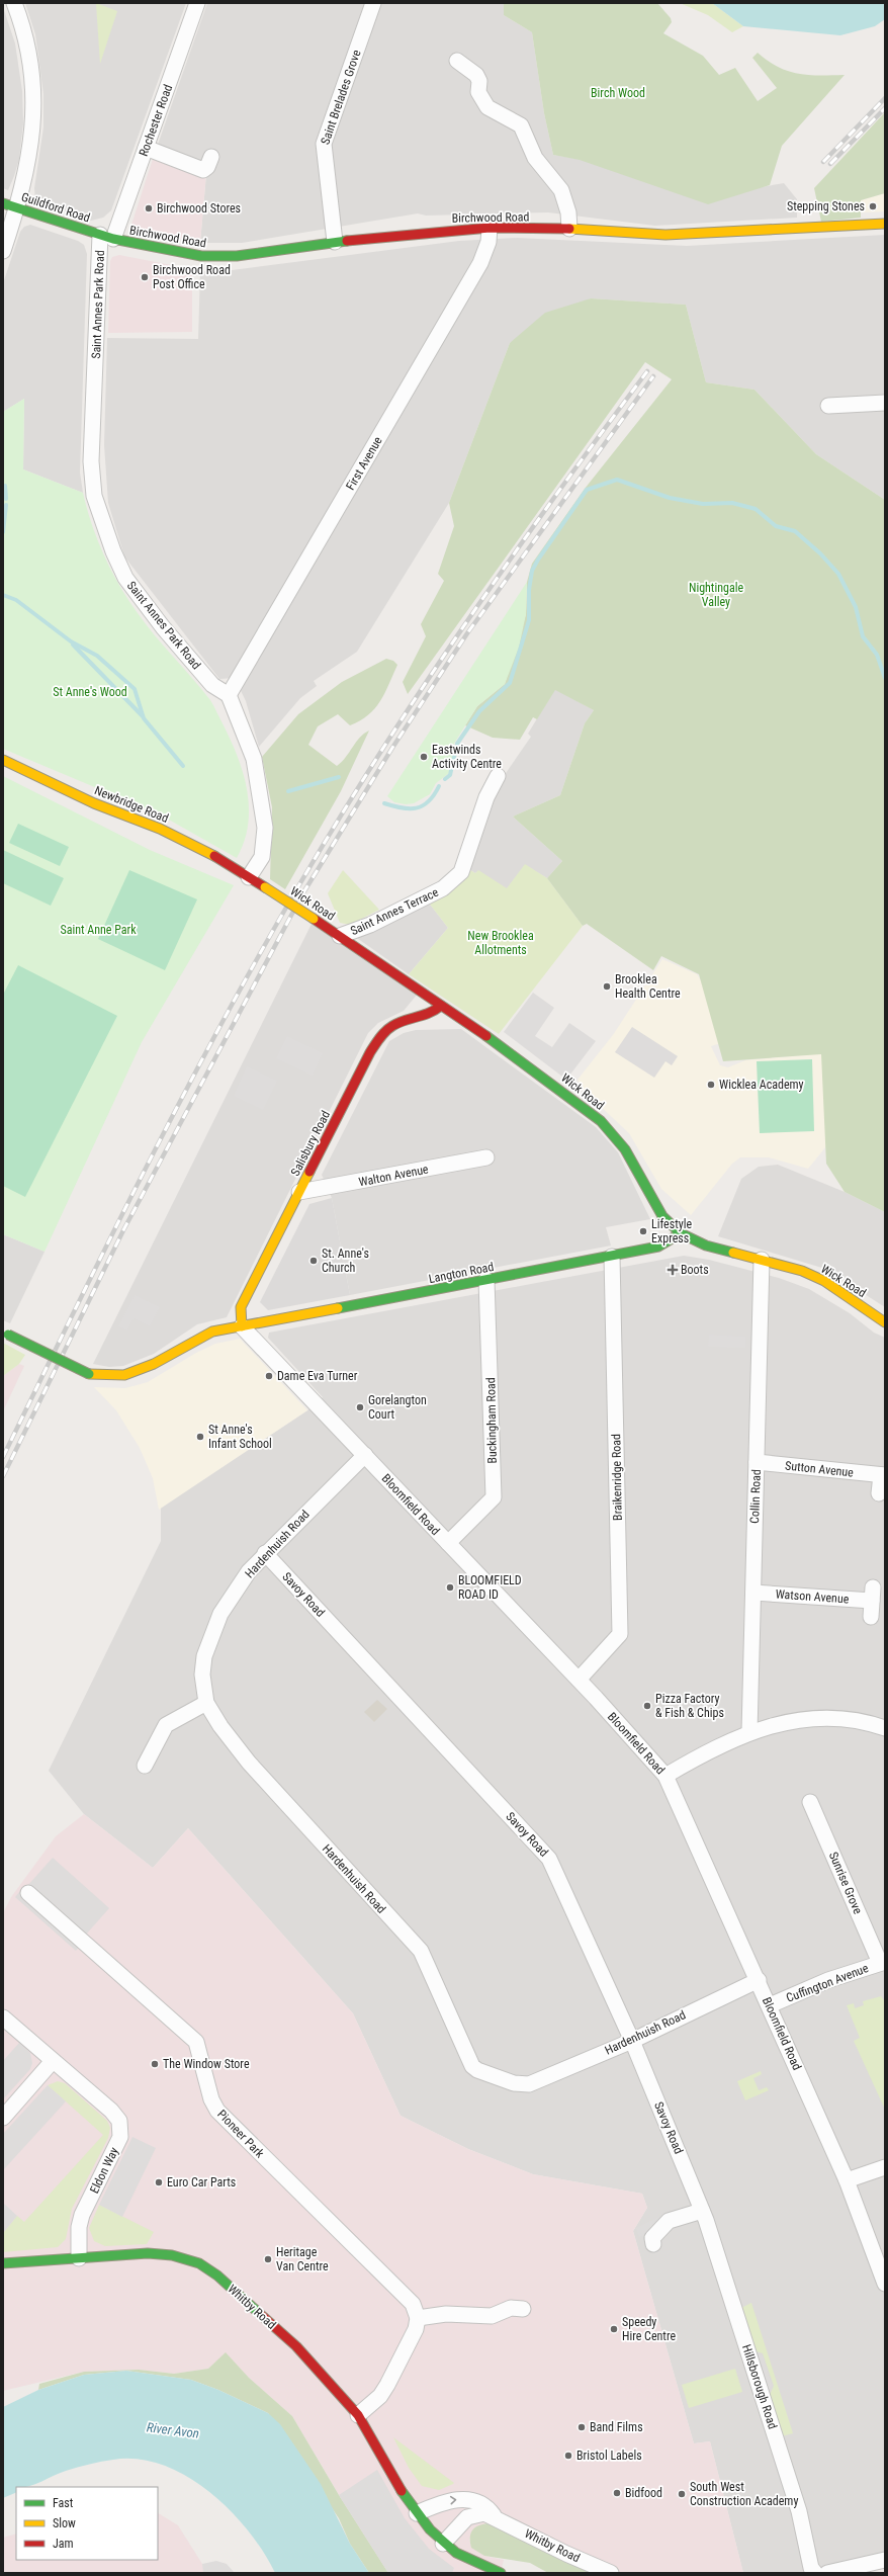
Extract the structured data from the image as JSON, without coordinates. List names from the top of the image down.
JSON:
{
  "streets": {
    "street": [
      "Saint Brelades Grove",
      "Rochester Road",
      "Guildford Road",
      "Birchwood Road",
      "Saint Annes Park Road",
      "First Avenue",
      "Newbridge Road",
      "Wick Road",
      "Saint Annes Terrace",
      "Salisbury Road",
      "Walton Avenue",
      "Langton Road",
      "Buckingham Road",
      "Sutton Avenue",
      "Braikenridge Road",
      "Collin Road",
      "Bloomfield Road",
      "Hardenhuish Road",
      "Savoy Road",
      "Watson Avenue",
      "Sunrise Grove",
      "Cuffington Avenue",
      "Pioneer Park",
      "Eldon Way",
      "Whitby Road",
      "Hillsborough Road"
    ]
  },
  "crossings": [
    ["Saint Brelades Grove", "Birchwood Road"],
    ["Rochester Road", "Guildford Road"],
    ["Rochester Road", "Birchwood Road"],
    ["Rochester Road", "Saint Annes Park Road"],
    ["Guildford Road", "Birchwood Road"],
    ["Guildford Road", "Saint Annes Park Road"],
    ["Birchwood Road", "Saint Annes Park Road"],
    ["Birchwood Road", "First Avenue"],
    ["Saint Annes Park Road", "First Avenue"],
    ["Newbridge Road", "Wick Road"],
    ["Wick Road", "Saint Annes Terrace"],
    ["Wick Road", "Salisbury Road"],
    ["Wick Road", "Langton Road"],
    ["Wick Road", "Collin Road"],
    ["Salisbury Road", "Walton Avenue"],
    ["Salisbury Road", "Langton Road"],
    ["Salisbury Road", "Bloomfield Road"],
    ["Langton Road", "Buckingham Road"],
    ["Langton Road", "Braikenridge Road"],
    ["Langton Road", "Bloomfield Road"],
    ["Buckingham Road", "Bloomfield Road"],
    ["Sutton Avenue", "Collin Road"],
    ["Braikenridge Road", "Bloomfield Road"],
    ["Collin Road", "Watson Avenue"],
    ["Bloomfield Road", "Hardenhuish Road"],
    ["Bloomfield Road", "Cuffington Avenue"],
    ["Hardenhuish Road", "Savoy Road"],
    ["Savoy Road", "Hillsborough Road"],
    ["Sunrise Grove", "Cuffington Avenue"],
    ["Eldon Way", "Whitby Road"]
  ],
  "water": ["River Avon"],
  "parks": [
    "Birch Wood",
    "Nightingale Valley",
    "St Anne's Wood",
    "Saint Anne Park",
    "New Brooklea Allotments"
  ],
  "places": {
    "other": [
      "Stepping Stones",
      "Birchwood Stores",
      "Birchwood Road Post Office",
      "Eastwinds Activity Centre",
      "Brooklea Health Centre",
      "Wicklea Academy",
      "Lifestyle Express",
      "St. Anne's Church",
      "Dame Eva Turner",
      "Gorelangton Court",
      "St Anne's Infant School",
      "BLOOMFIELD ROAD ID",
      "Pizza Factory & Fish & Chips",
      "The Window Store",
      "Euro Car Parts",
      "Heritage Van Centre",
      "Speedy Hire Centre",
      "Band Films",
      "Bristol Labels",
      "Bidfood",
      "South West Construction Academy"
    ],
    "health": ["Boots"]
  },
  "legend": ["Fast", "Slow", "Jam"]
}
